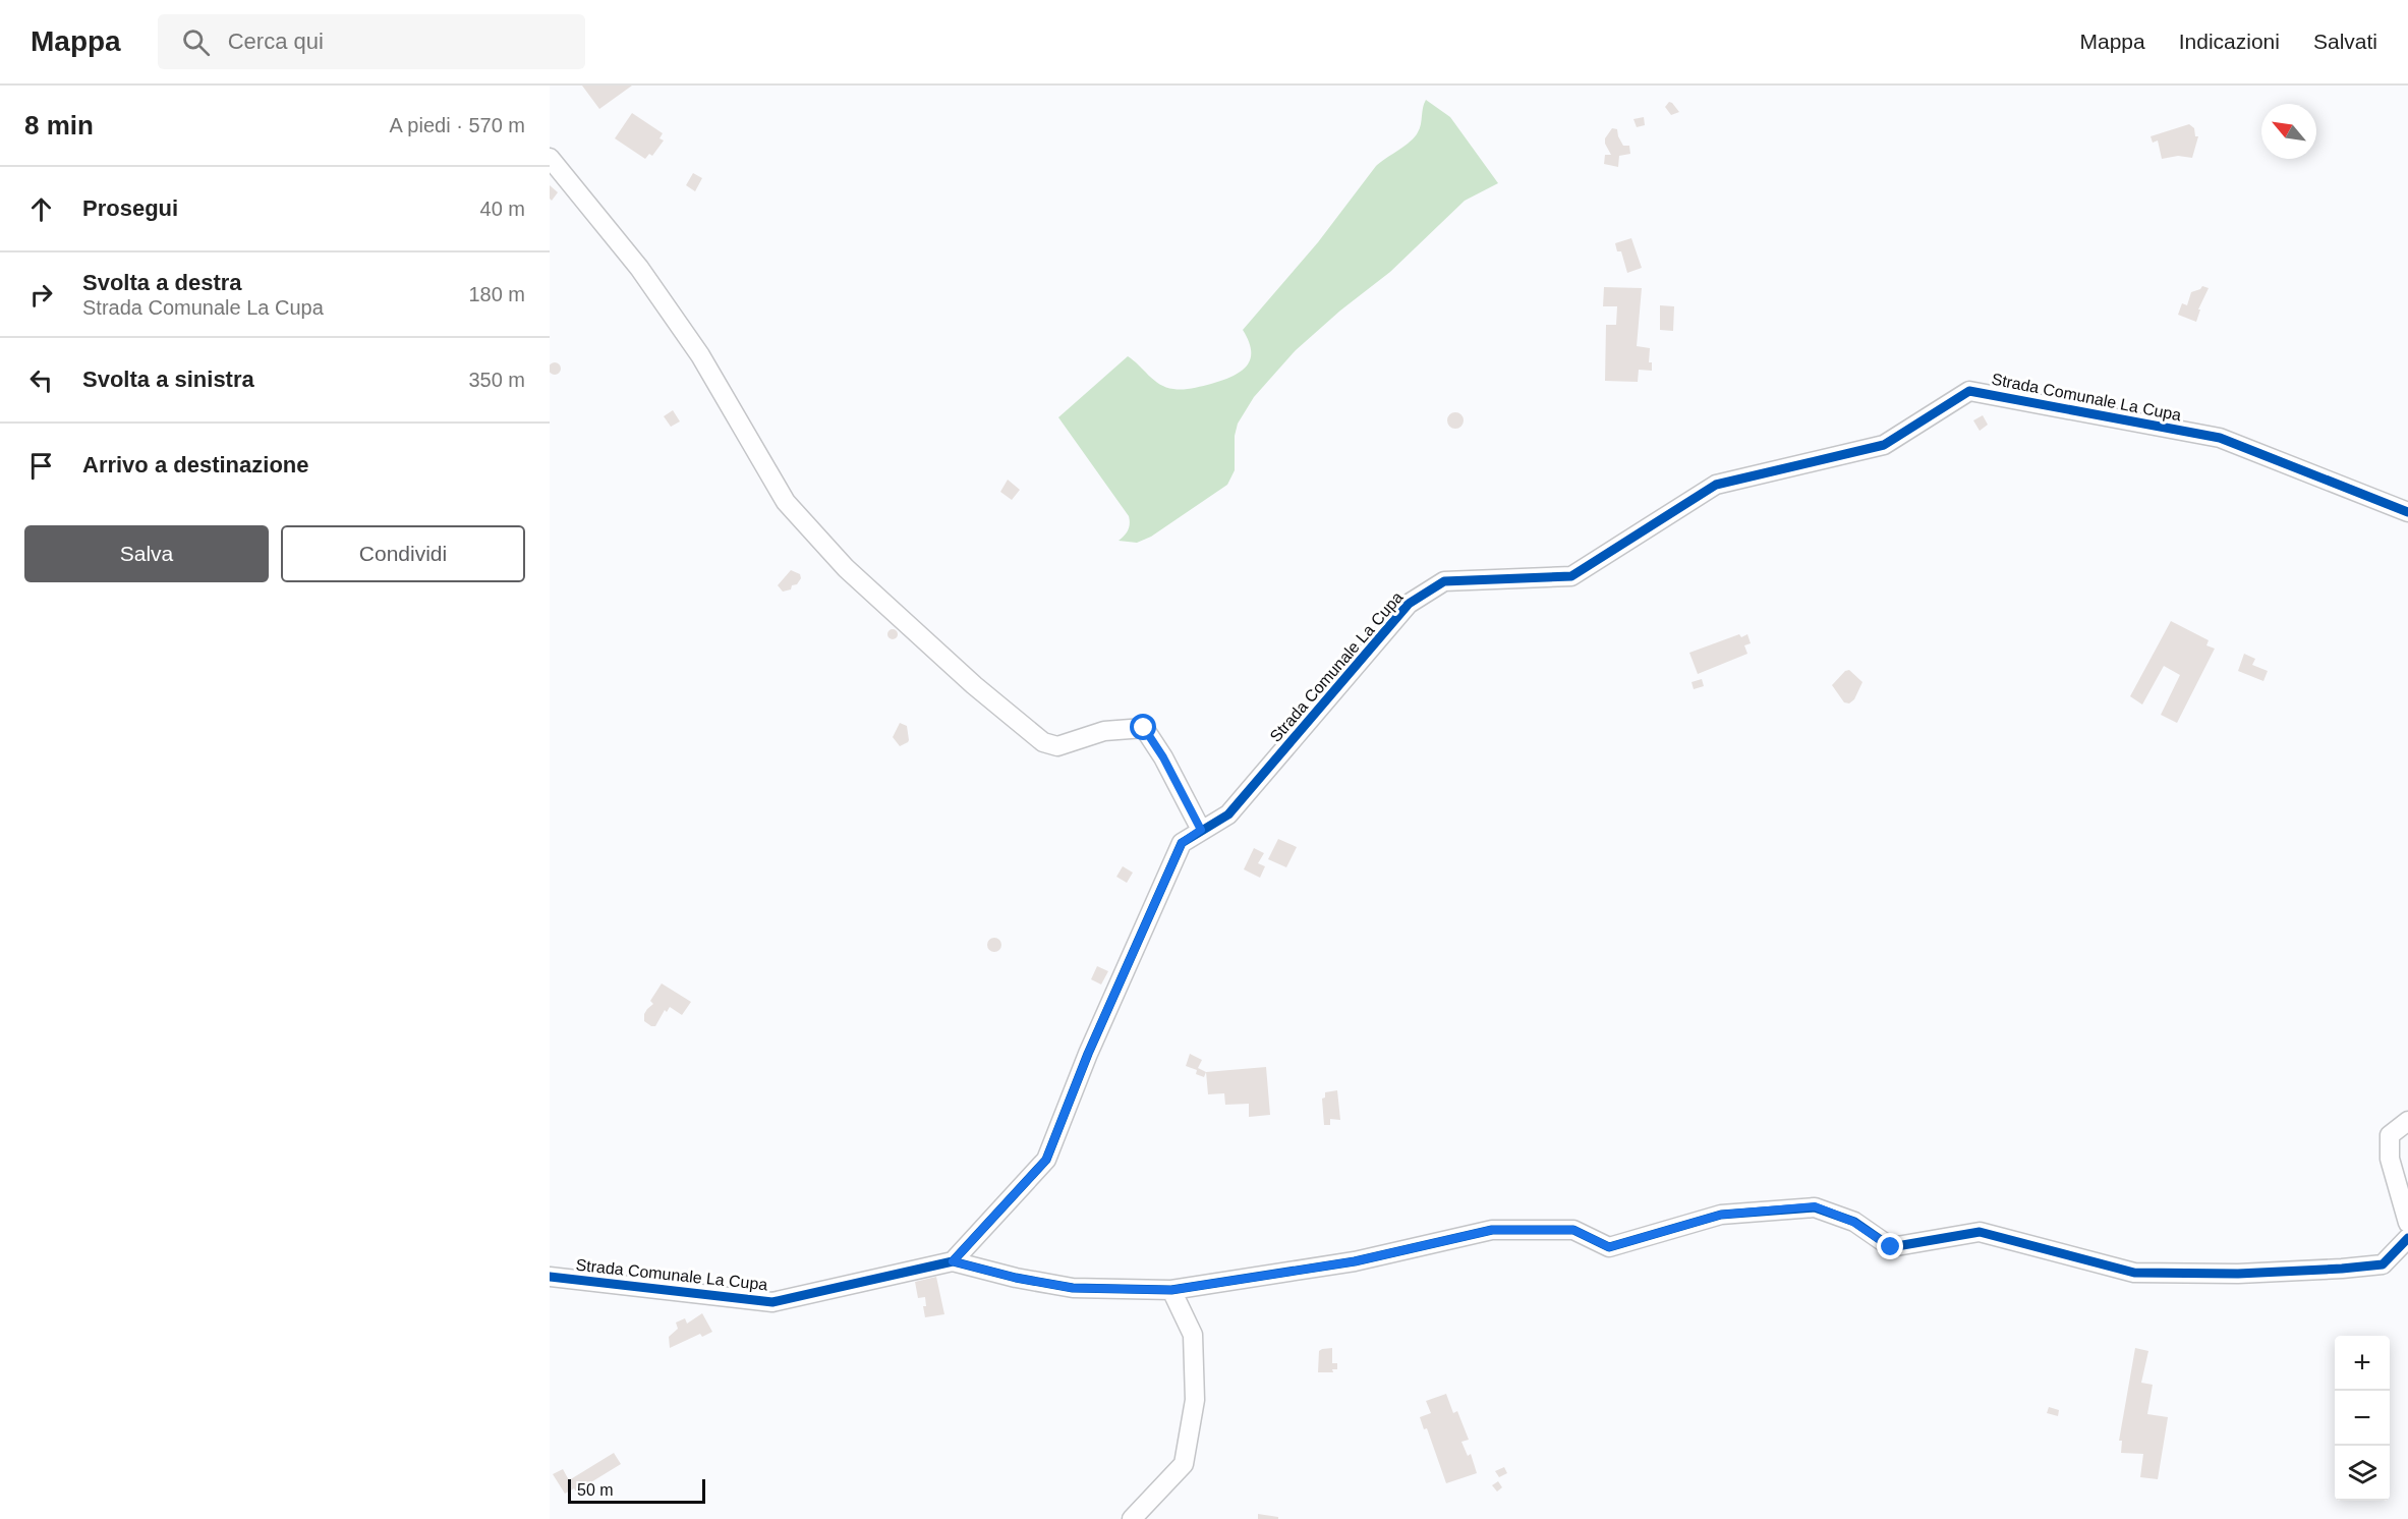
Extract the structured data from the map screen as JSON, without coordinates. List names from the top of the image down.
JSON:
{
  "streets": {
    "street": ["Strada Comunale La Cupa"]
  },
  "scale_bar": "50 m",
  "north": "top left",
  "page": {
    "header": "Mappa",
    "search": "Cerca qui",
    "nav": ["Mappa", "Indicazioni", "Salvati"],
    "heading": ["8 min", "A piedi · 570 m"],
    "list": [
      ["Prosegui", "40 m"],
      ["Svolta a destra", "Strada Comunale La Cupa", "180 m"],
      ["Svolta a sinistra", "350 m"],
      "Arrivo a destinazione"
    ],
    "buttons": ["Salva", "Condividi"],
    "map_buttons": ["+", "−"],
    "scale": "50 m"
  }
}
